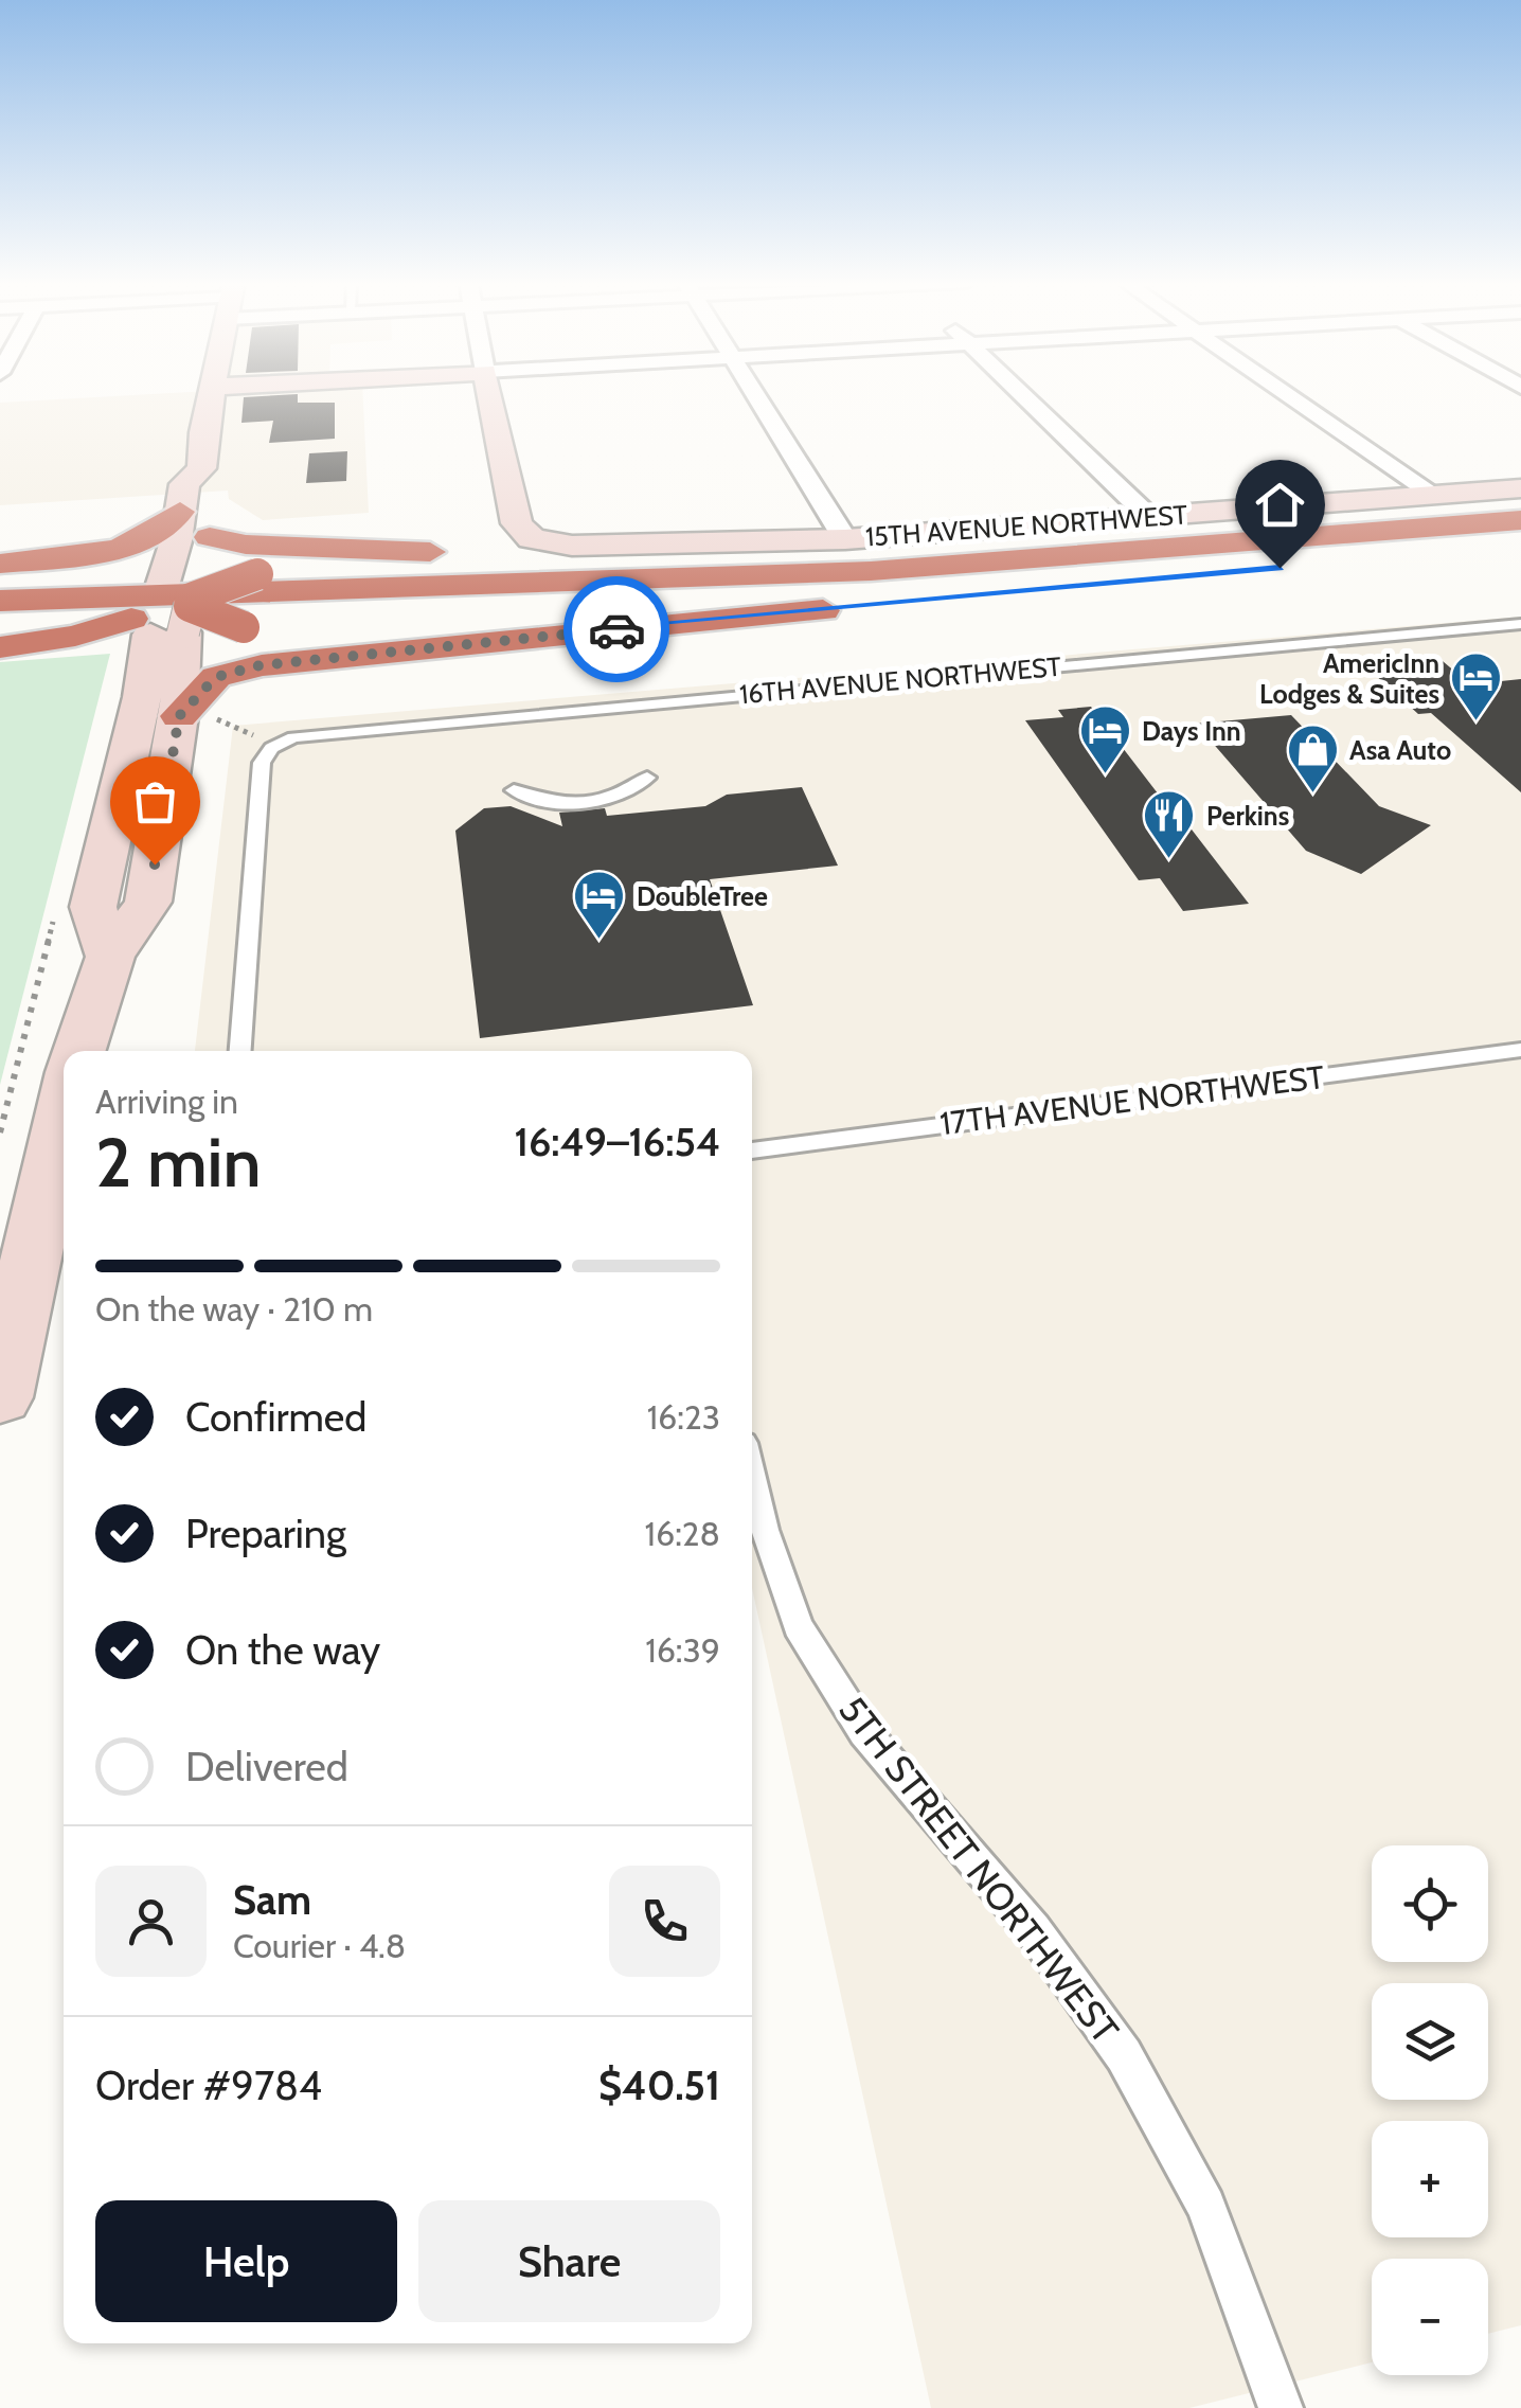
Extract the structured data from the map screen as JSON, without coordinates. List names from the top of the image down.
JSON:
{
  "streets": {
    "street": ["15TH AVENUE NORTHWEST"],
    "lane": ["16TH AVENUE NORTHWEST", "17TH AVENUE NORTHWEST", "5TH STREET NORTHWEST"]
  },
  "places": {
    "hotel": ["AmericInn Lodges & Suites", "Days Inn", "DoubleTree"],
    "shop": ["Asa Auto"],
    "restaurant": ["Perkins"]
  },
  "page": {
    "heading": ["2 min", "Arriving in", "16:49–16:54"],
    "panel": [
      "Sam",
      "Courier · 4.8",
      "Order #9784",
      "$40.51"
    ],
    "bar": "On the way · 210 m",
    "list": [
      ["Confirmed", "16:23"],
      ["Preparing", "16:28"],
      ["On the way", "16:39"],
      "Delivered"
    ],
    "map_buttons": ["+", "−"],
    "buttons": ["Help", "Share"]
  }
}
